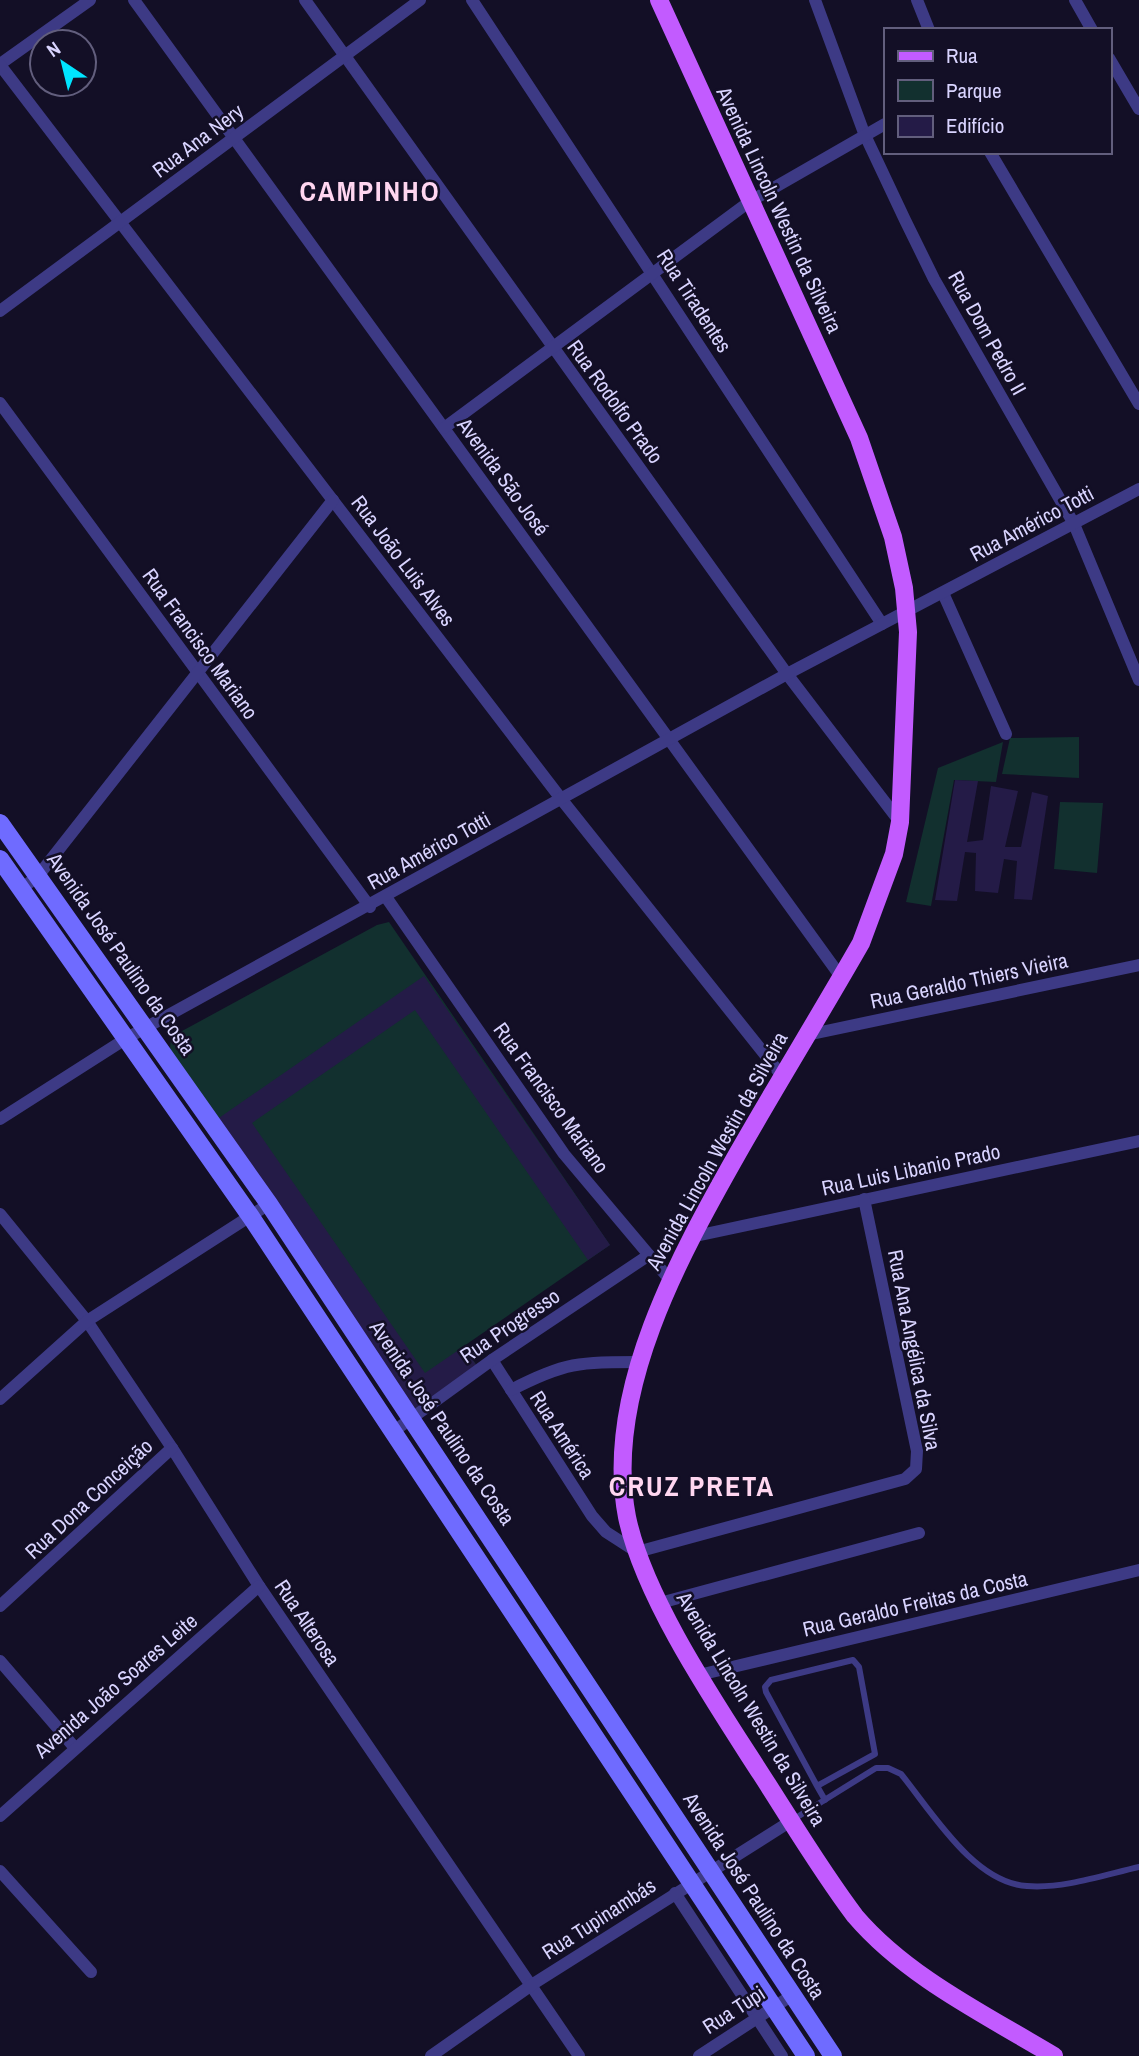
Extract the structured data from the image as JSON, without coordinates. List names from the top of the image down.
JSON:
{
  "streets": {
    "main road": ["Avenida Lincoln Westin da Silveira", "Avenida José Paulino da Costa"],
    "street": [
      "Rua Ana Nery",
      "Rua Tiradentes",
      "Rua Dom Pedro II",
      "Rua Rodolfo Prado",
      "Avenida São José",
      "Rua Américo Totti",
      "Rua João Luis Alves",
      "Rua Francisco Mariano",
      "Rua Geraldo Thiers Vieira",
      "Rua Luis Libanio Prado",
      "Rua Progresso",
      "Rua Ana Angélica da Silva",
      "Rua América",
      "Rua Dona Conceição",
      "Rua Geraldo Freitas da Costa",
      "Rua Alterosa",
      "Avenida João Soares Leite",
      "Rua Tupinambás",
      "Rua Tupi"
    ]
  },
  "crossings": [
    ["Rua Ana Nery", "Rua Rodolfo Prado"],
    ["Rua Ana Nery", "Avenida São José"],
    ["Rua Ana Nery", "Rua João Luis Alves"],
    ["Avenida Lincoln Westin da Silveira", "Rua Rodolfo Prado"],
    ["Avenida Lincoln Westin da Silveira", "Avenida São José"],
    ["Avenida Lincoln Westin da Silveira", "Rua Américo Totti"],
    ["Avenida Lincoln Westin da Silveira", "Rua João Luis Alves"],
    ["Avenida Lincoln Westin da Silveira", "Rua Francisco Mariano"],
    ["Avenida Lincoln Westin da Silveira", "Rua Geraldo Thiers Vieira"],
    ["Avenida Lincoln Westin da Silveira", "Rua Luis Libanio Prado"],
    ["Avenida Lincoln Westin da Silveira", "Rua Ana Angélica da Silva"],
    ["Avenida Lincoln Westin da Silveira", "Rua América"],
    ["Avenida Lincoln Westin da Silveira", "Rua Geraldo Freitas da Costa"],
    ["Avenida Lincoln Westin da Silveira", "Rua Tupinambás"],
    ["Rua Tiradentes", "Rua Américo Totti"],
    ["Rua Dom Pedro II", "Rua Américo Totti"],
    ["Rua Rodolfo Prado", "Rua Américo Totti"],
    ["Avenida São José", "Rua Américo Totti"],
    ["Rua Américo Totti", "Rua João Luis Alves"],
    ["Rua Américo Totti", "Rua Francisco Mariano"],
    ["Rua Américo Totti", "Avenida José Paulino da Costa"],
    ["Rua Francisco Mariano", "Rua Progresso"],
    ["Avenida José Paulino da Costa", "Rua Progresso"],
    ["Avenida José Paulino da Costa", "Rua Tupinambás"],
    ["Avenida José Paulino da Costa", "Rua Tupi"],
    ["Rua Luis Libanio Prado", "Rua Ana Angélica da Silva"],
    ["Rua Progresso", "Rua América"],
    ["Rua Ana Angélica da Silva", "Rua América"],
    ["Rua Dona Conceição", "Rua Alterosa"],
    ["Rua Alterosa", "Avenida João Soares Leite"],
    ["Rua Alterosa", "Rua Tupinambás"]
  ],
  "districts": ["CAMPINHO", "CRUZ PRETA"],
  "legend": ["Rua", "Parque", "Edifício"],
  "north": "top left"
}
